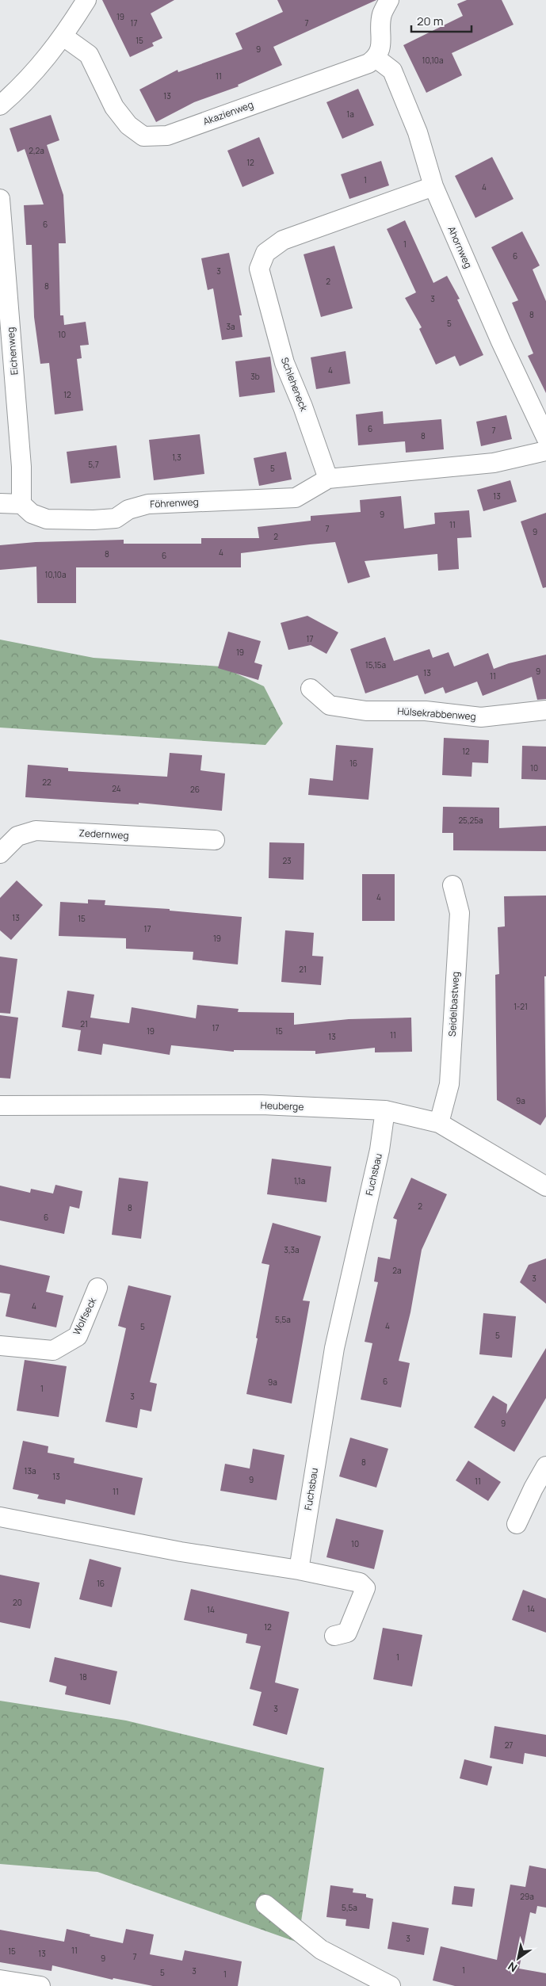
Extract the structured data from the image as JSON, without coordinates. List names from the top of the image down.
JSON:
{
  "streets": {
    "street": [
      "Akazienweg",
      "Ahornweg",
      "Eichenweg",
      "Schleheneck",
      "Föhrenweg",
      "Hülsekrabbenweg",
      "Zedernweg",
      "Seidelbastweg",
      "Heuberge",
      "Fuchsbau",
      "Wolfseck"
    ]
  },
  "crossings": [
    ["Akazienweg", "Ahornweg"],
    ["Ahornweg", "Schleheneck"],
    ["Eichenweg", "Föhrenweg"],
    ["Schleheneck", "Föhrenweg"],
    ["Seidelbastweg", "Heuberge"],
    ["Heuberge", "Fuchsbau"]
  ],
  "house_numbers": [
    "19",
    "17",
    "7",
    "15",
    "9",
    "10,10a",
    "11",
    "13",
    "1a",
    "2,2a",
    "12",
    "1",
    "4",
    "6",
    "1",
    "6",
    "3",
    "2",
    "8",
    "3",
    "8",
    "5",
    "3a",
    "10",
    "4",
    "3b",
    "12",
    "6",
    "7",
    "8",
    "1,3",
    "5,7",
    "5",
    "13",
    "9",
    "11",
    "7",
    "9",
    "2",
    "4",
    "8",
    "6",
    "10,10a",
    "17",
    "19",
    "15,15a",
    "9",
    "13",
    "11",
    "12",
    "16",
    "10",
    "22",
    "24",
    "26",
    "25,25a",
    "23",
    "4",
    "13",
    "15",
    "17",
    "19",
    "21",
    "1-21",
    "21",
    "17",
    "19",
    "15",
    "11",
    "13",
    "9a",
    "1,1a",
    "2",
    "8",
    "6",
    "3,3a",
    "2a",
    "3",
    "4",
    "5,5a",
    "4",
    "5",
    "5",
    "6",
    "9a",
    "1",
    "3",
    "9",
    "8",
    "13a",
    "13",
    "9",
    "11",
    "11",
    "10",
    "16",
    "20",
    "14",
    "14",
    "12",
    "1",
    "18",
    "3",
    "27",
    "29a",
    "5,5a",
    "3",
    "11",
    "15",
    "13",
    "7",
    "9",
    "1",
    "3",
    "5",
    "1"
  ],
  "scale_bar": "20 m",
  "north": "bottom left"
}
